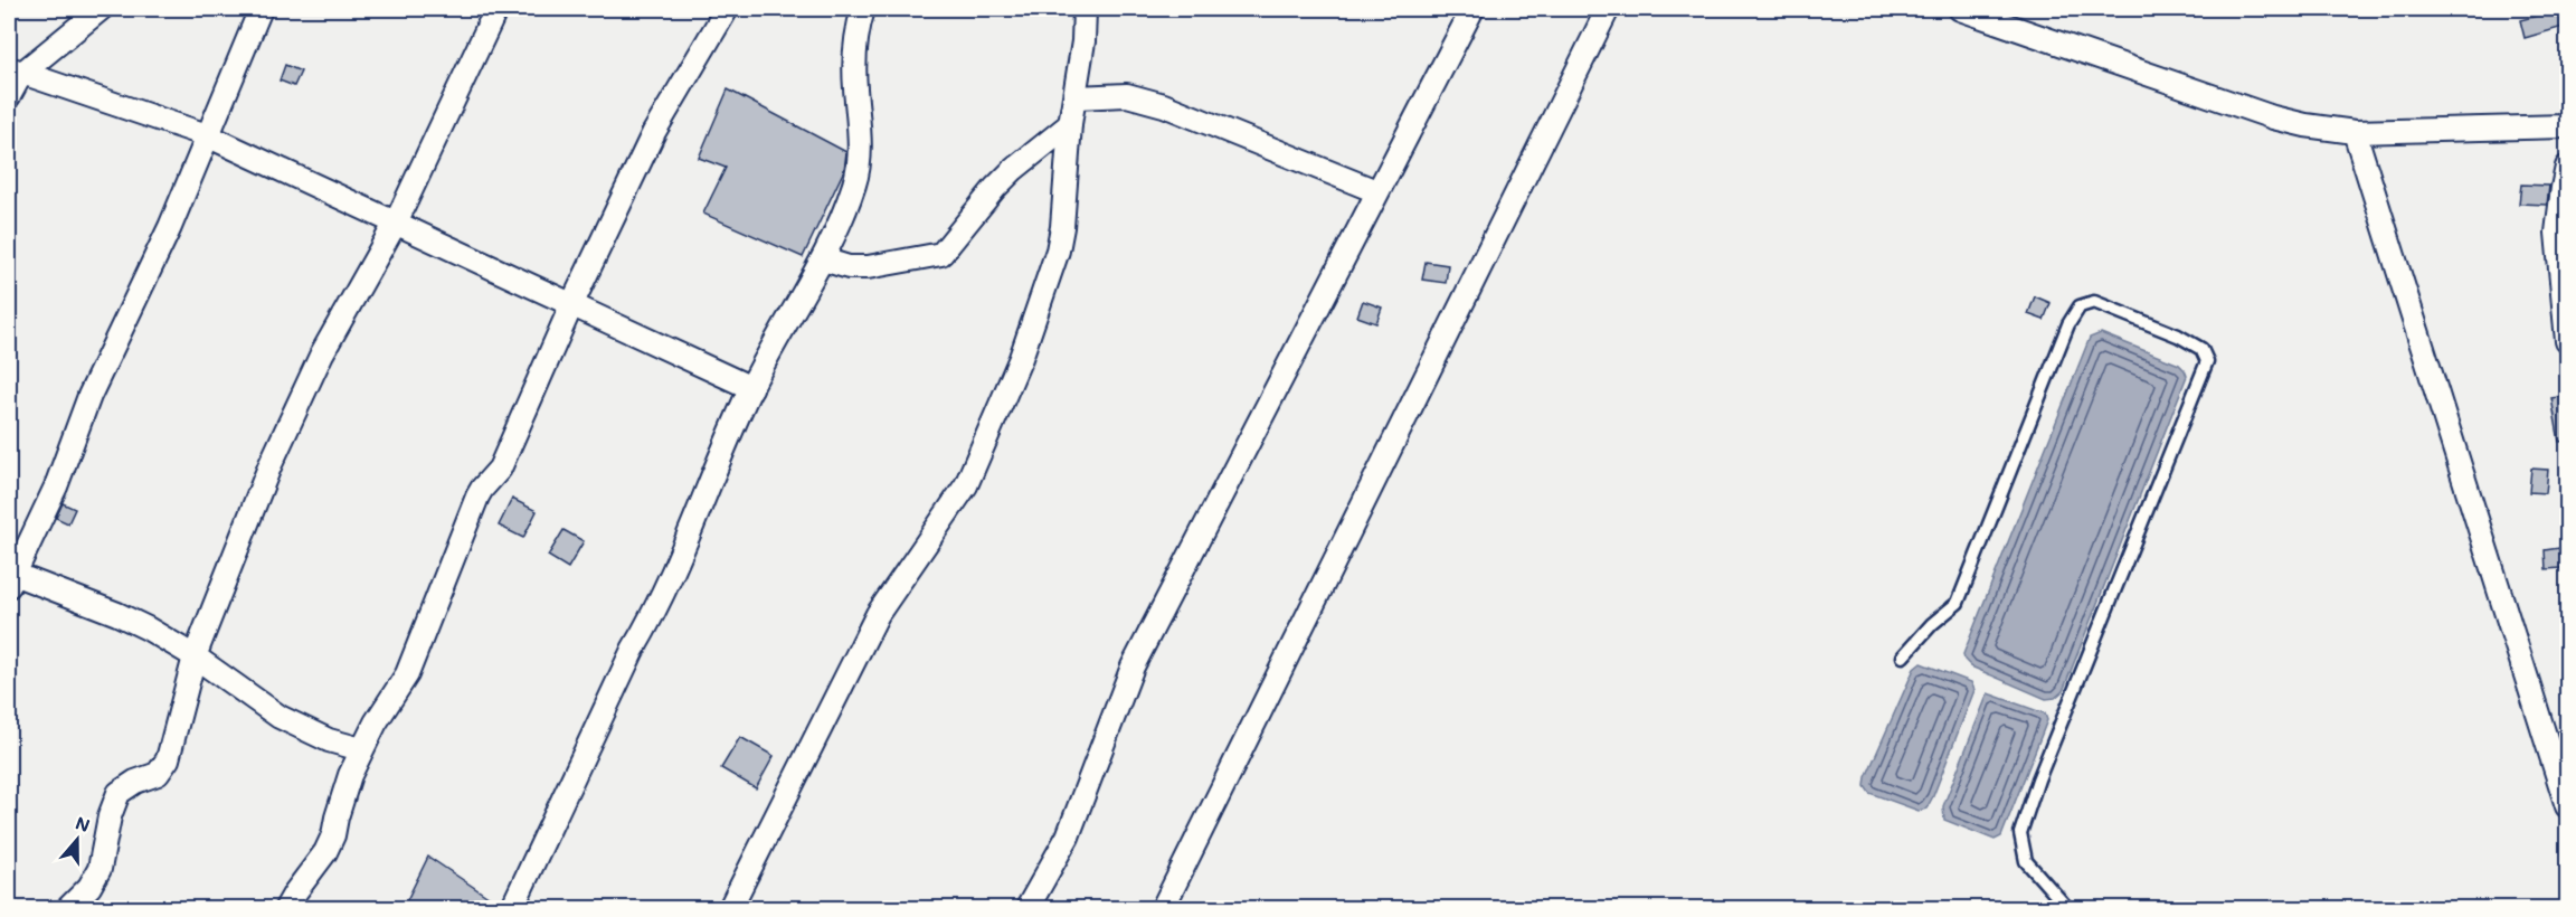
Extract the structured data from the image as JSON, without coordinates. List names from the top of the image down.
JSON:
{
  "north": "top"
}
